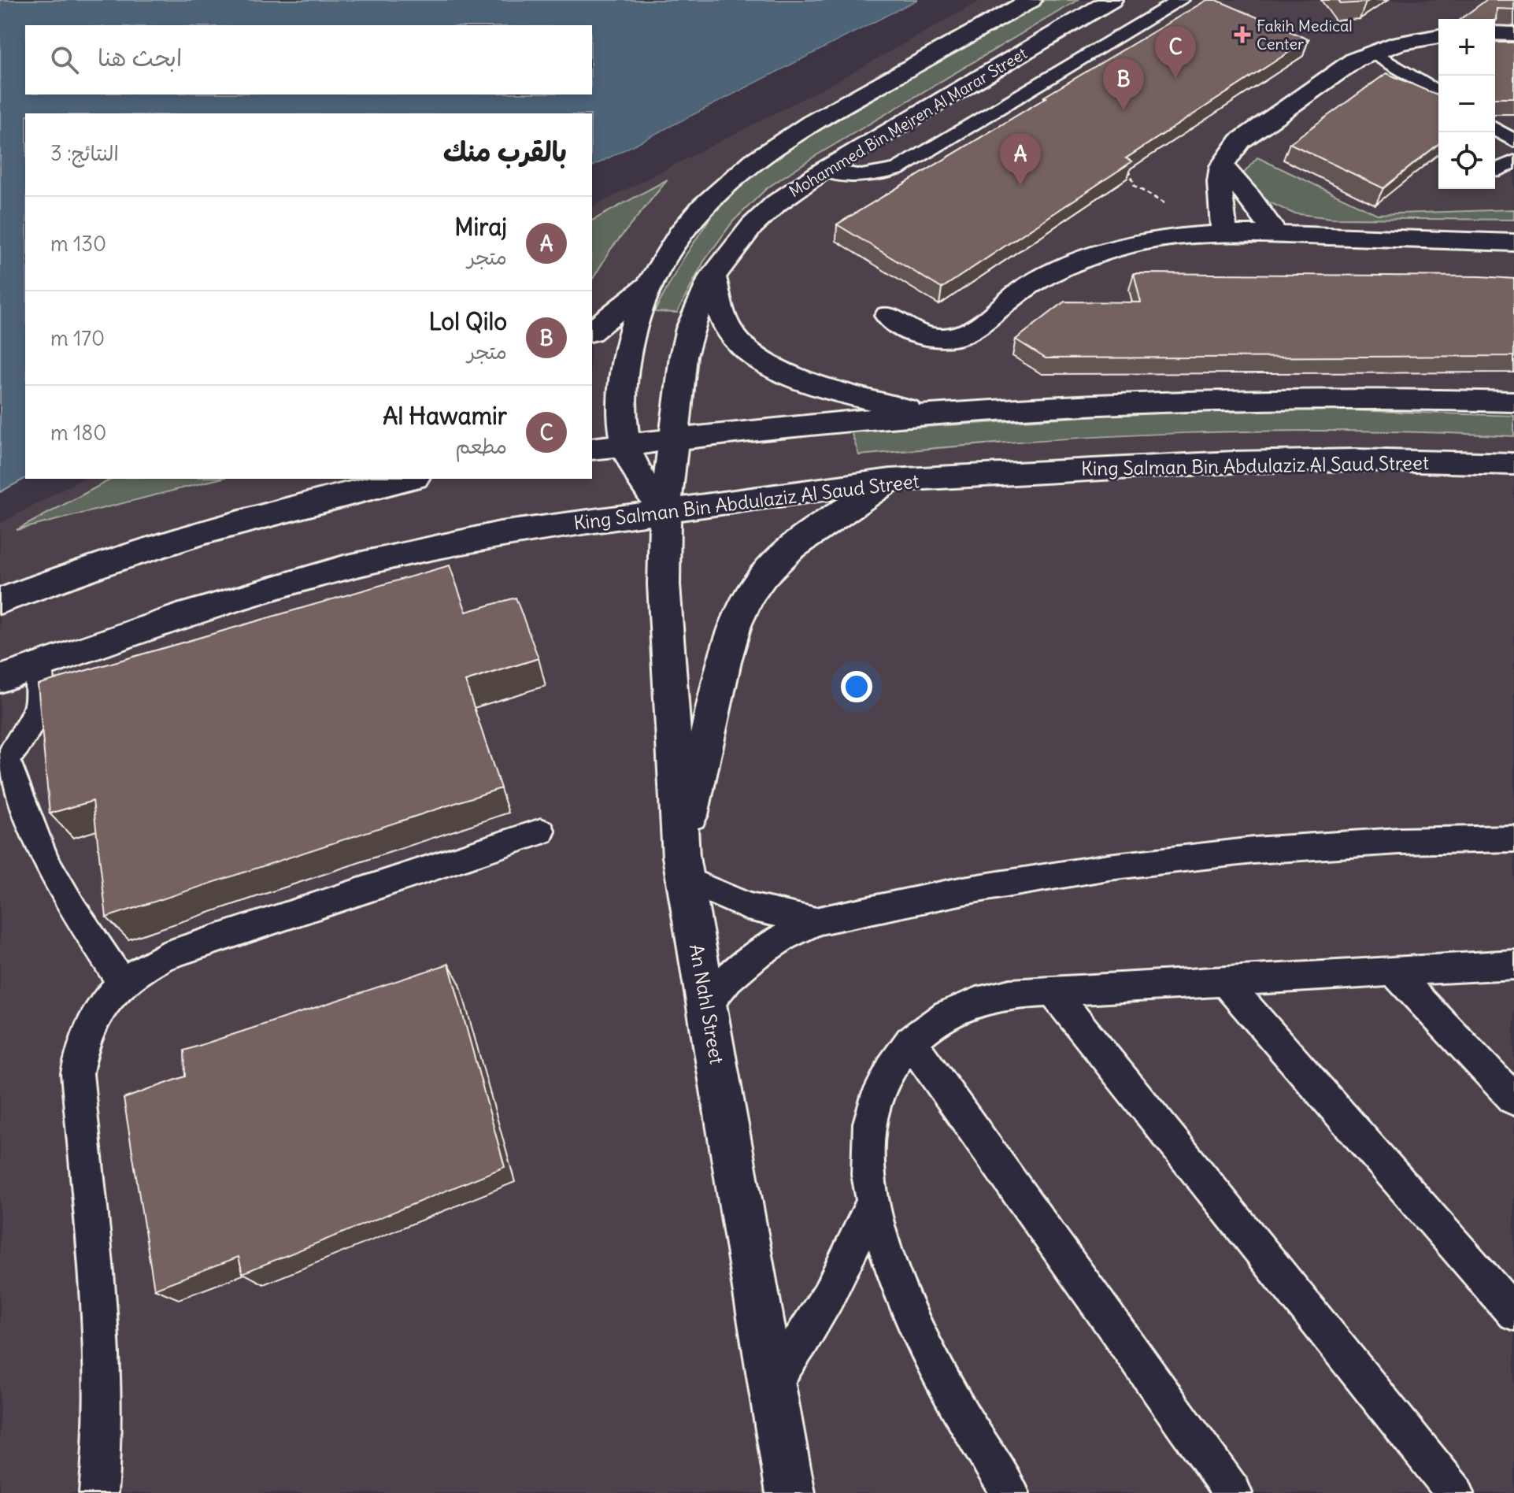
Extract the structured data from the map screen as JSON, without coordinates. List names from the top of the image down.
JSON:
{
  "streets": {
    "street": ["Mohammed Bin Mejren Al Marar Street", "King Salman Bin Abdulaziz Al Saud Street", "An Nahl Street"]
  },
  "crossings": [
    ["Mohammed Bin Mejren Al Marar Street", "King Salman Bin Abdulaziz Al Saud Street"],
    ["Mohammed Bin Mejren Al Marar Street", "An Nahl Street"],
    ["King Salman Bin Abdulaziz Al Saud Street", "An Nahl Street"]
  ],
  "places": {
    "health": ["Fakih Medical Center"]
  },
  "page": {
    "map_buttons": ["+", "−"],
    "search": "ابحث هنا",
    "pins": ["C", "B", "A"],
    "heading": ["بالقرب منك", "النتائج: 3"],
    "list": [
      {
        "mark": "A",
        "name": "Miraj",
        "note": "متجر",
        "value": "130 m"
      },
      {
        "mark": "B",
        "name": "Lol Qilo",
        "note": "متجر",
        "value": "170 m"
      },
      {
        "mark": "C",
        "name": "Al Hawamir",
        "note": "مطعم",
        "value": "180 m"
      }
    ]
  }
}
